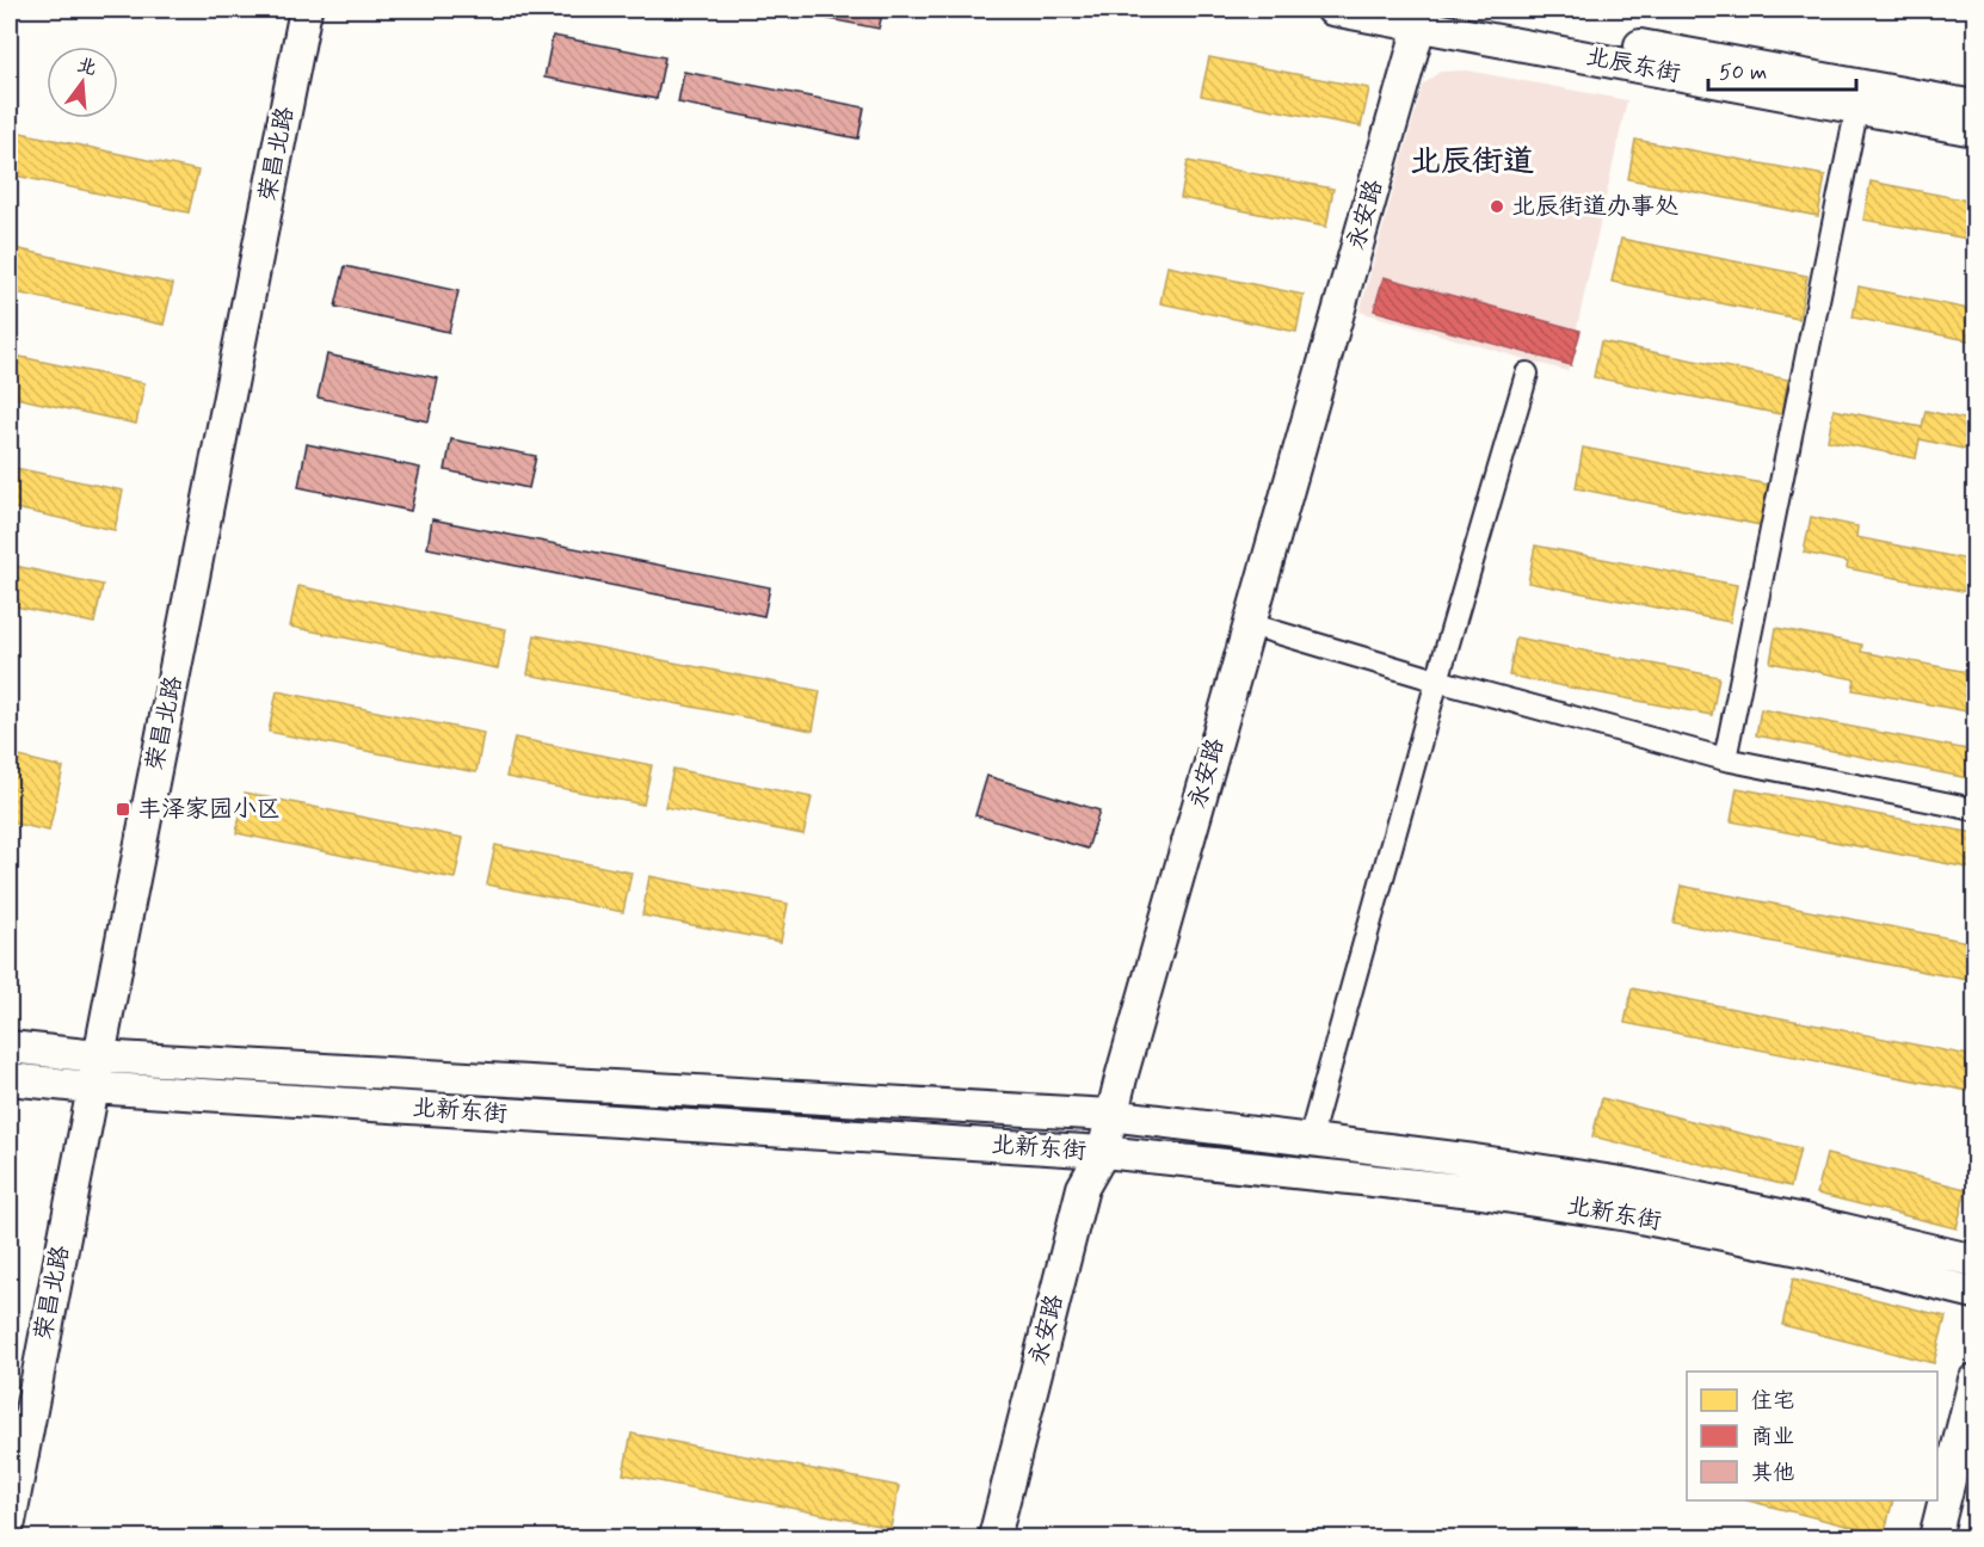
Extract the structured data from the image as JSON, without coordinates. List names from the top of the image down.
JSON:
{
  "streets": {
    "main road": [
      "北辰东街",
      "荣昌北路",
      "永安路",
      "北新东街"
    ]
  },
  "crossings": [
    ["北辰东街", "永安路"],
    ["荣昌北路", "北新东街"],
    ["永安路", "北新东街"]
  ],
  "districts": ["北辰街道"],
  "places": {
    "other": ["北辰街道办事处"],
    "transit": ["丰泽家园小区"]
  },
  "legend": ["住宅", "商业", "其他"],
  "scale_bar": "50 m",
  "north": "top"
}
